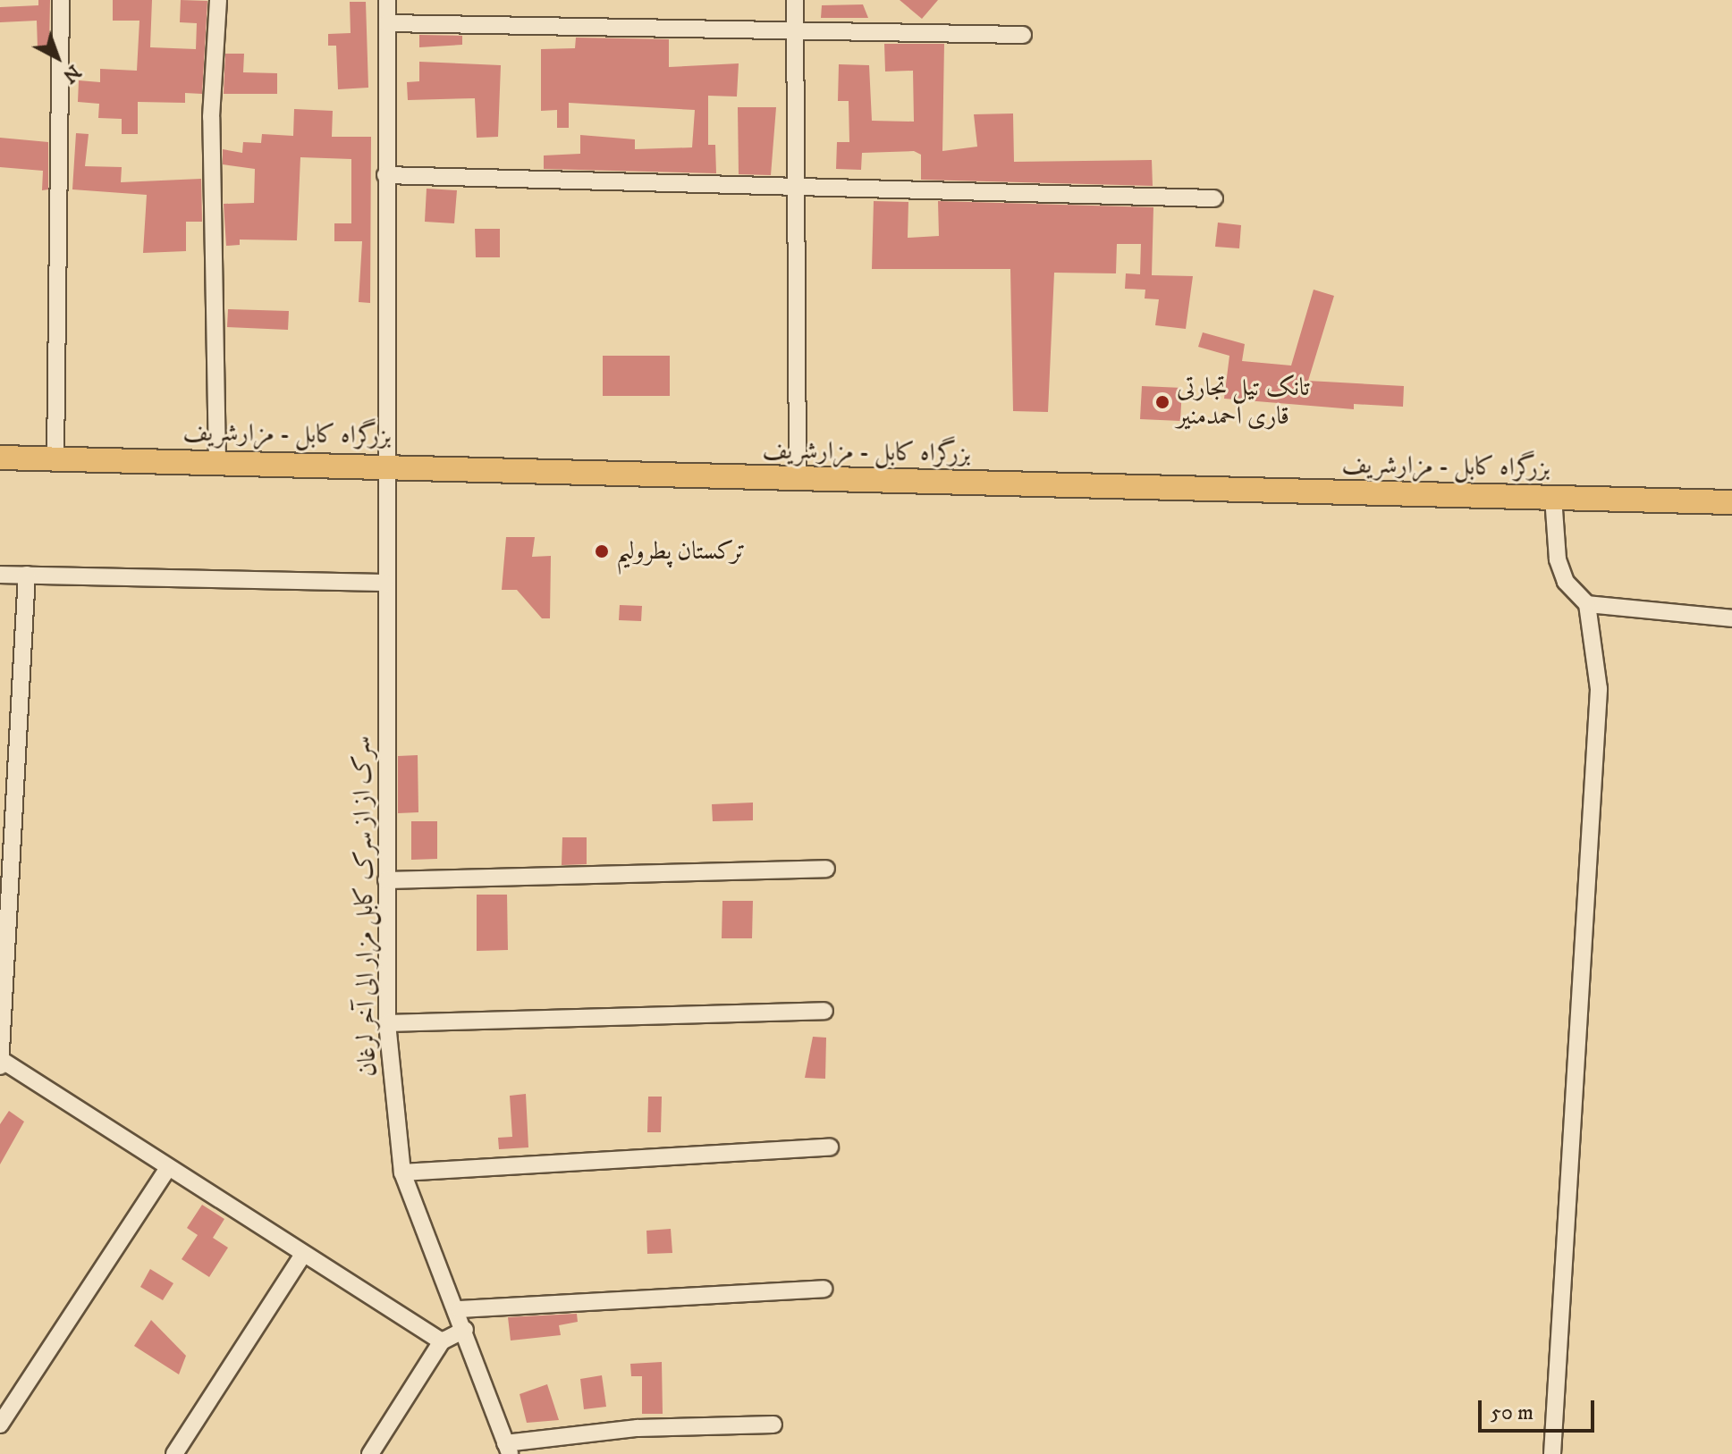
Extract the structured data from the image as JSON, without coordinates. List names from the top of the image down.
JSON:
{
  "streets": {
    "highway": ["بزرگراه کابل - مزارشریف"],
    "street": ["سرک از از سرک کابل مزار الی آخر لرغان"]
  },
  "crossings": [
    ["بزرگراه کابل - مزارشریف", "سرک از از سرک کابل مزار الی آخر لرغان"]
  ],
  "places": ["تانک تیل تجارتی قاری احمدمنیر", "ترکستان پطرولیم"],
  "scale_bar": "50 m",
  "north": "bottom right"
}
